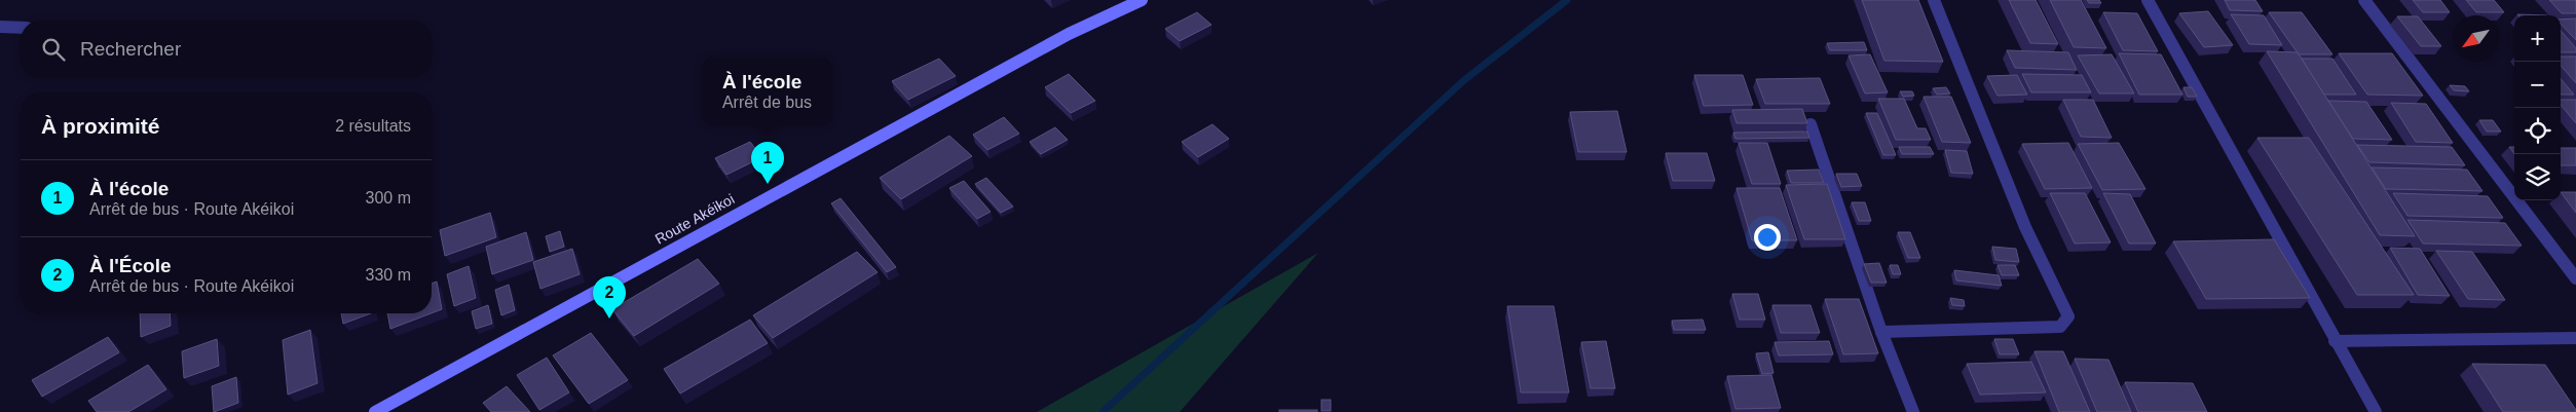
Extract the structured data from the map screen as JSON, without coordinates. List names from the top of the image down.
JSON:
{
  "streets": {
    "street": ["Route Akéikoi"]
  },
  "north": "bottom left",
  "page": {
    "map_buttons": ["+", "−"],
    "search": "Rechercher",
    "popup": ["À l'école", "Arrêt de bus"],
    "heading": ["À proximité", "2 résultats"],
    "pins": ["1", "2"],
    "list": [
      {
        "mark": "1",
        "name": "À l'école",
        "note": "Arrêt de bus · Route Akéikoi",
        "value": "300 m"
      },
      {
        "mark": "2",
        "name": "À l'École",
        "note": "Arrêt de bus · Route Akéikoi",
        "value": "330 m"
      }
    ]
  }
}
